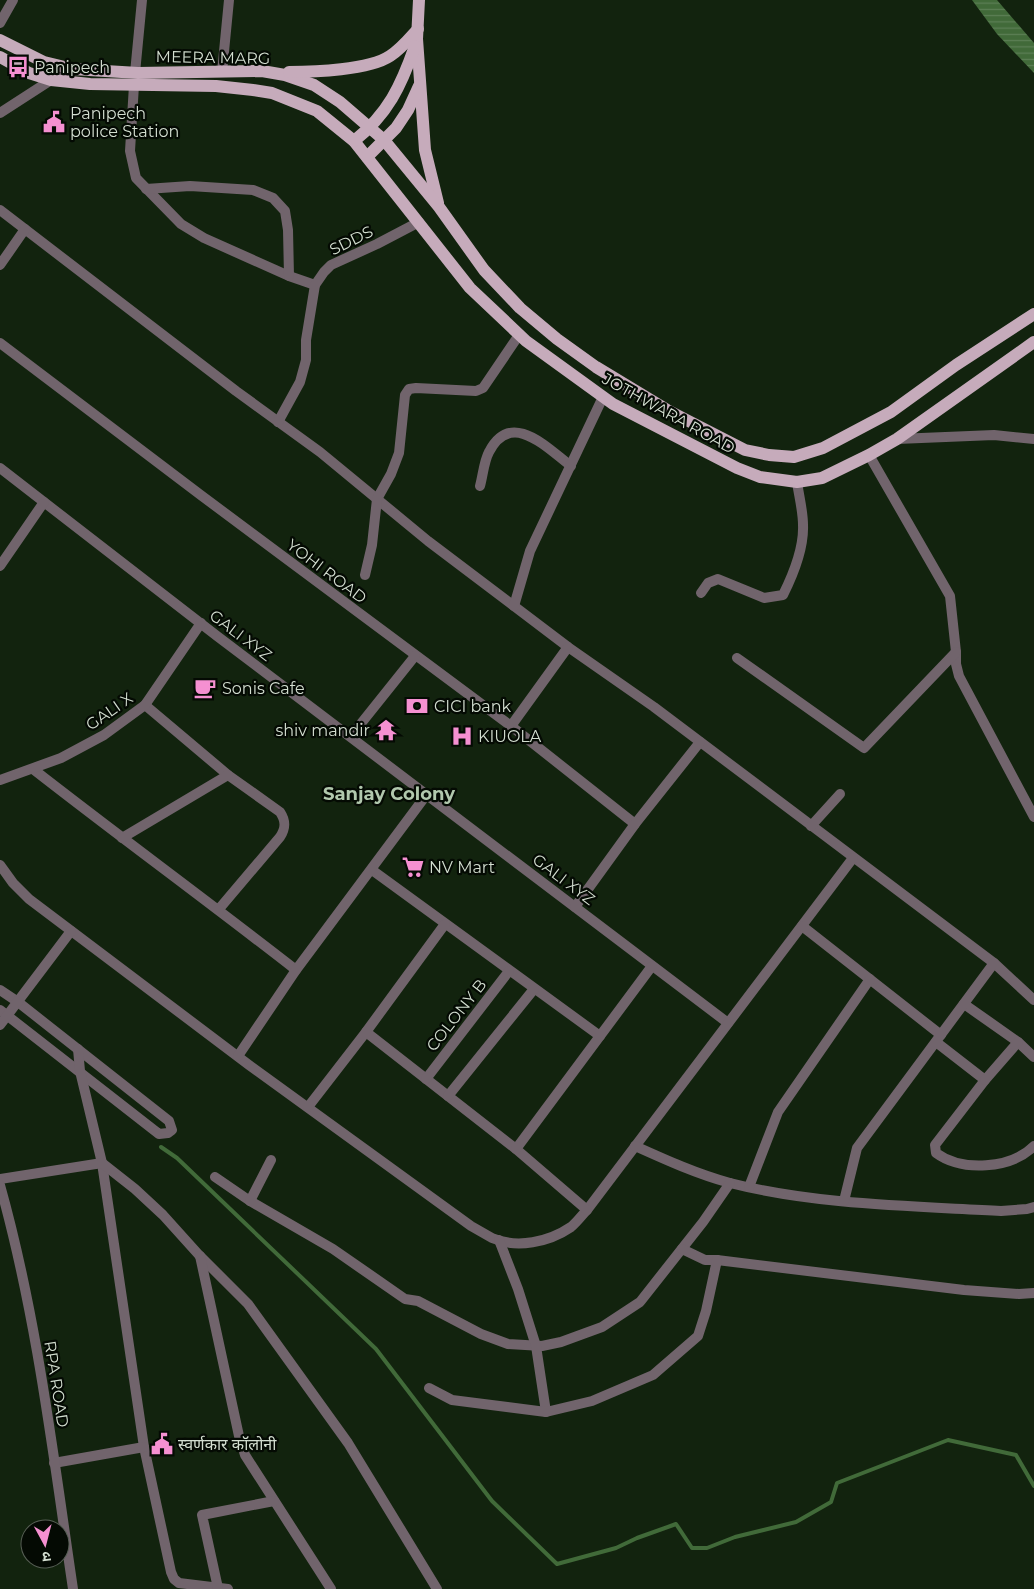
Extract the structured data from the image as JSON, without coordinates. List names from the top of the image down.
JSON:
{
  "streets": {
    "main road": ["MEERA MARG", "JOTHWARA ROAD"],
    "street": [
      "SDDS",
      "YOHI ROAD",
      "GALI XYZ",
      "GALI X",
      "COLONY B",
      "RPA ROAD"
    ]
  },
  "crossings": [
    ["MEERA MARG", "JOTHWARA ROAD"],
    ["SDDS", "JOTHWARA ROAD"],
    ["GALI XYZ", "GALI X"]
  ],
  "districts": ["Sanjay Colony"],
  "places": {
    "bus stop": ["Panipech"],
    "public building": ["Panipech police Station", "स्वर्णकार कॉलोनी"],
    "cafe": ["Sonis Cafe"],
    "bank": ["CICI bank"],
    "temple": ["shiv mandir"],
    "hospital": ["KIUOLA"],
    "supermarket": ["NV Mart"]
  },
  "north": "bottom"
}
